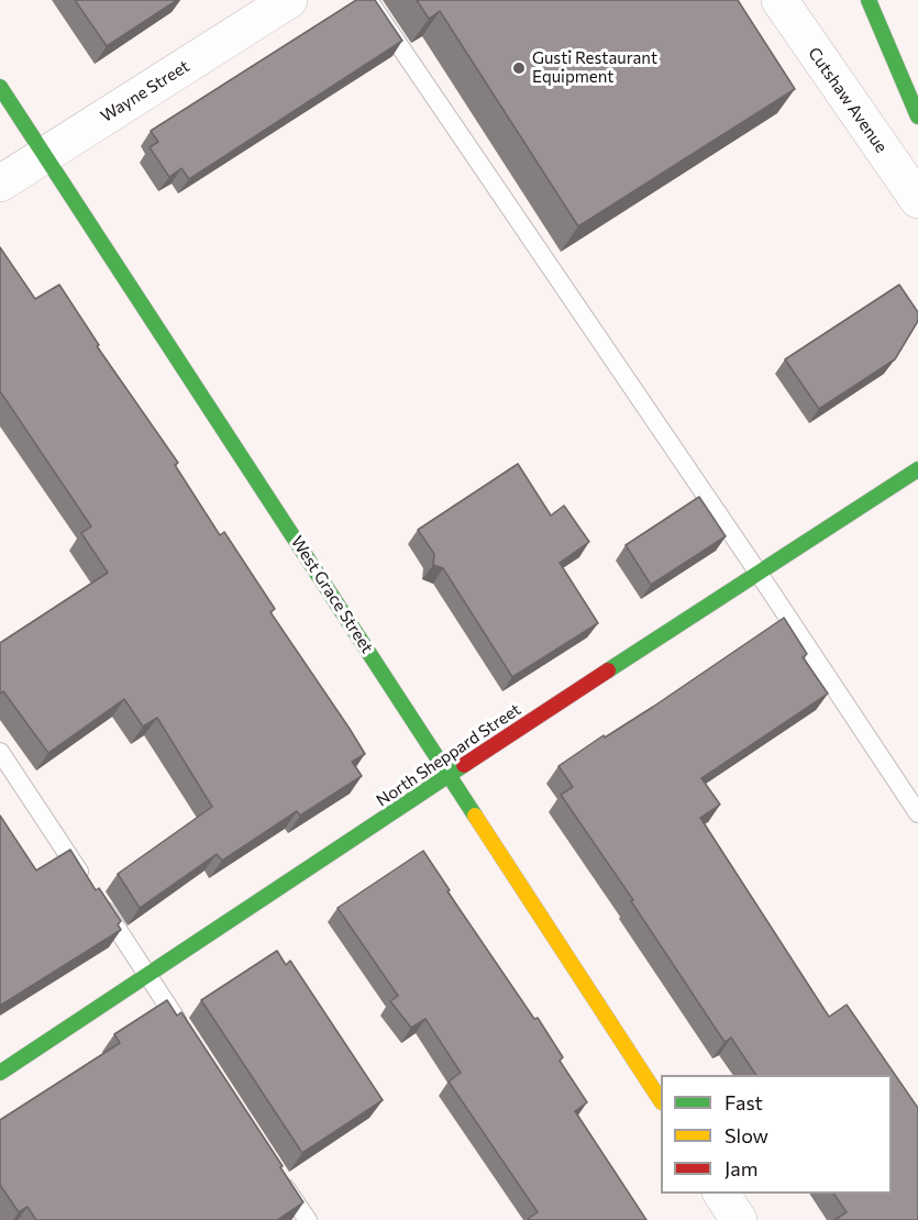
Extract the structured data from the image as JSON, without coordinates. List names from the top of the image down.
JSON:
{
  "streets": {
    "street": [
      "Wayne Street",
      "Cutshaw Avenue",
      "West Grace Street",
      "North Sheppard Street"
    ]
  },
  "crossings": [
    ["Wayne Street", "West Grace Street"],
    ["West Grace Street", "North Sheppard Street"]
  ],
  "places": ["Gusti Restaurant Equipment"],
  "legend": ["Fast", "Slow", "Jam"]
}
